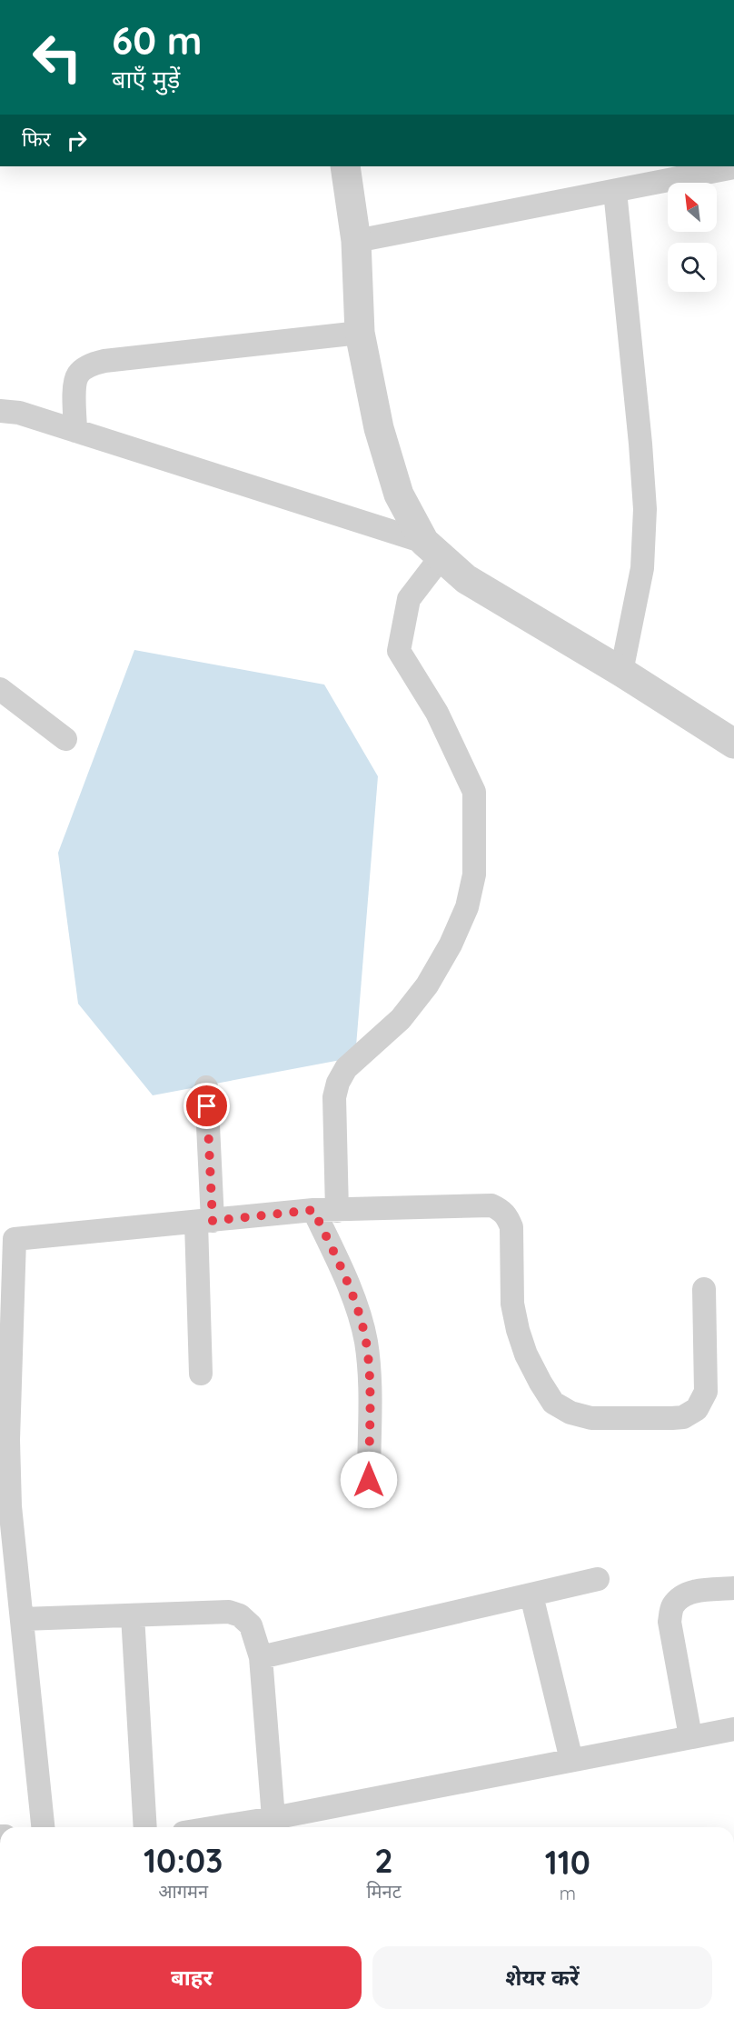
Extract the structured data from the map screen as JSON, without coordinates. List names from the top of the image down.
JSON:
{
  "north": "top left",
  "page": {
    "turn": ["60 m", "बाएँ मुड़ें"],
    "then": "फिर",
    "eta": [
      "10:03",
      "आगमन",
      "2",
      "मिनट",
      "110",
      "m"
    ],
    "buttons": ["बाहर", "शेयर करें"]
  }
}
